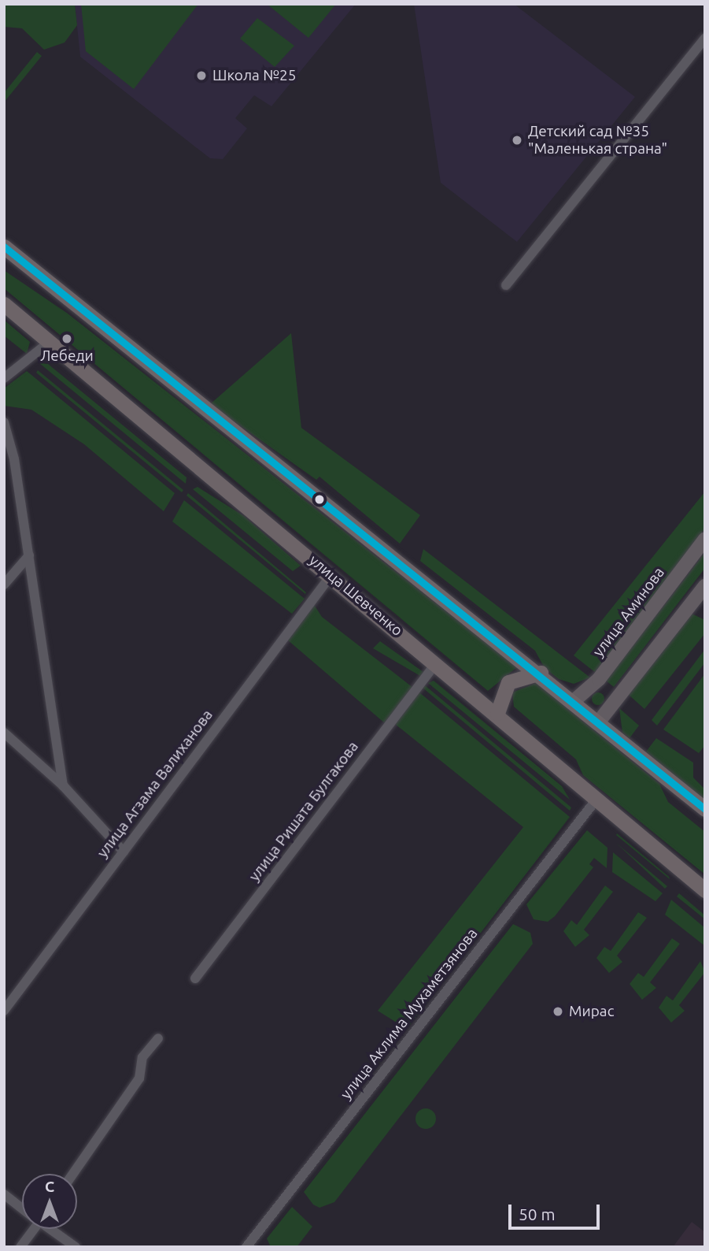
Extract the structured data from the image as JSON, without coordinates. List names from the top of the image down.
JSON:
{
  "streets": {
    "main road": ["улица Шевченко"],
    "street": [
      "улица Аминова",
      "улица Агзама Валиханова",
      "улица Ришата Булгакова",
      "улица Аклима Мухаметзянова"
    ]
  },
  "crossings": [
    ["улица Шевченко", "улица Агзама Валиханова"],
    ["улица Шевченко", "улица Ришата Булгакова"],
    ["улица Шевченко", "улица Аклима Мухаметзянова"]
  ],
  "places": [
    "Школа №25",
    "Детский сад №35 \"Маленькая страна\"",
    "Лебеди",
    "Мирас"
  ],
  "scale_bar": "50 m",
  "north": "top"
}
